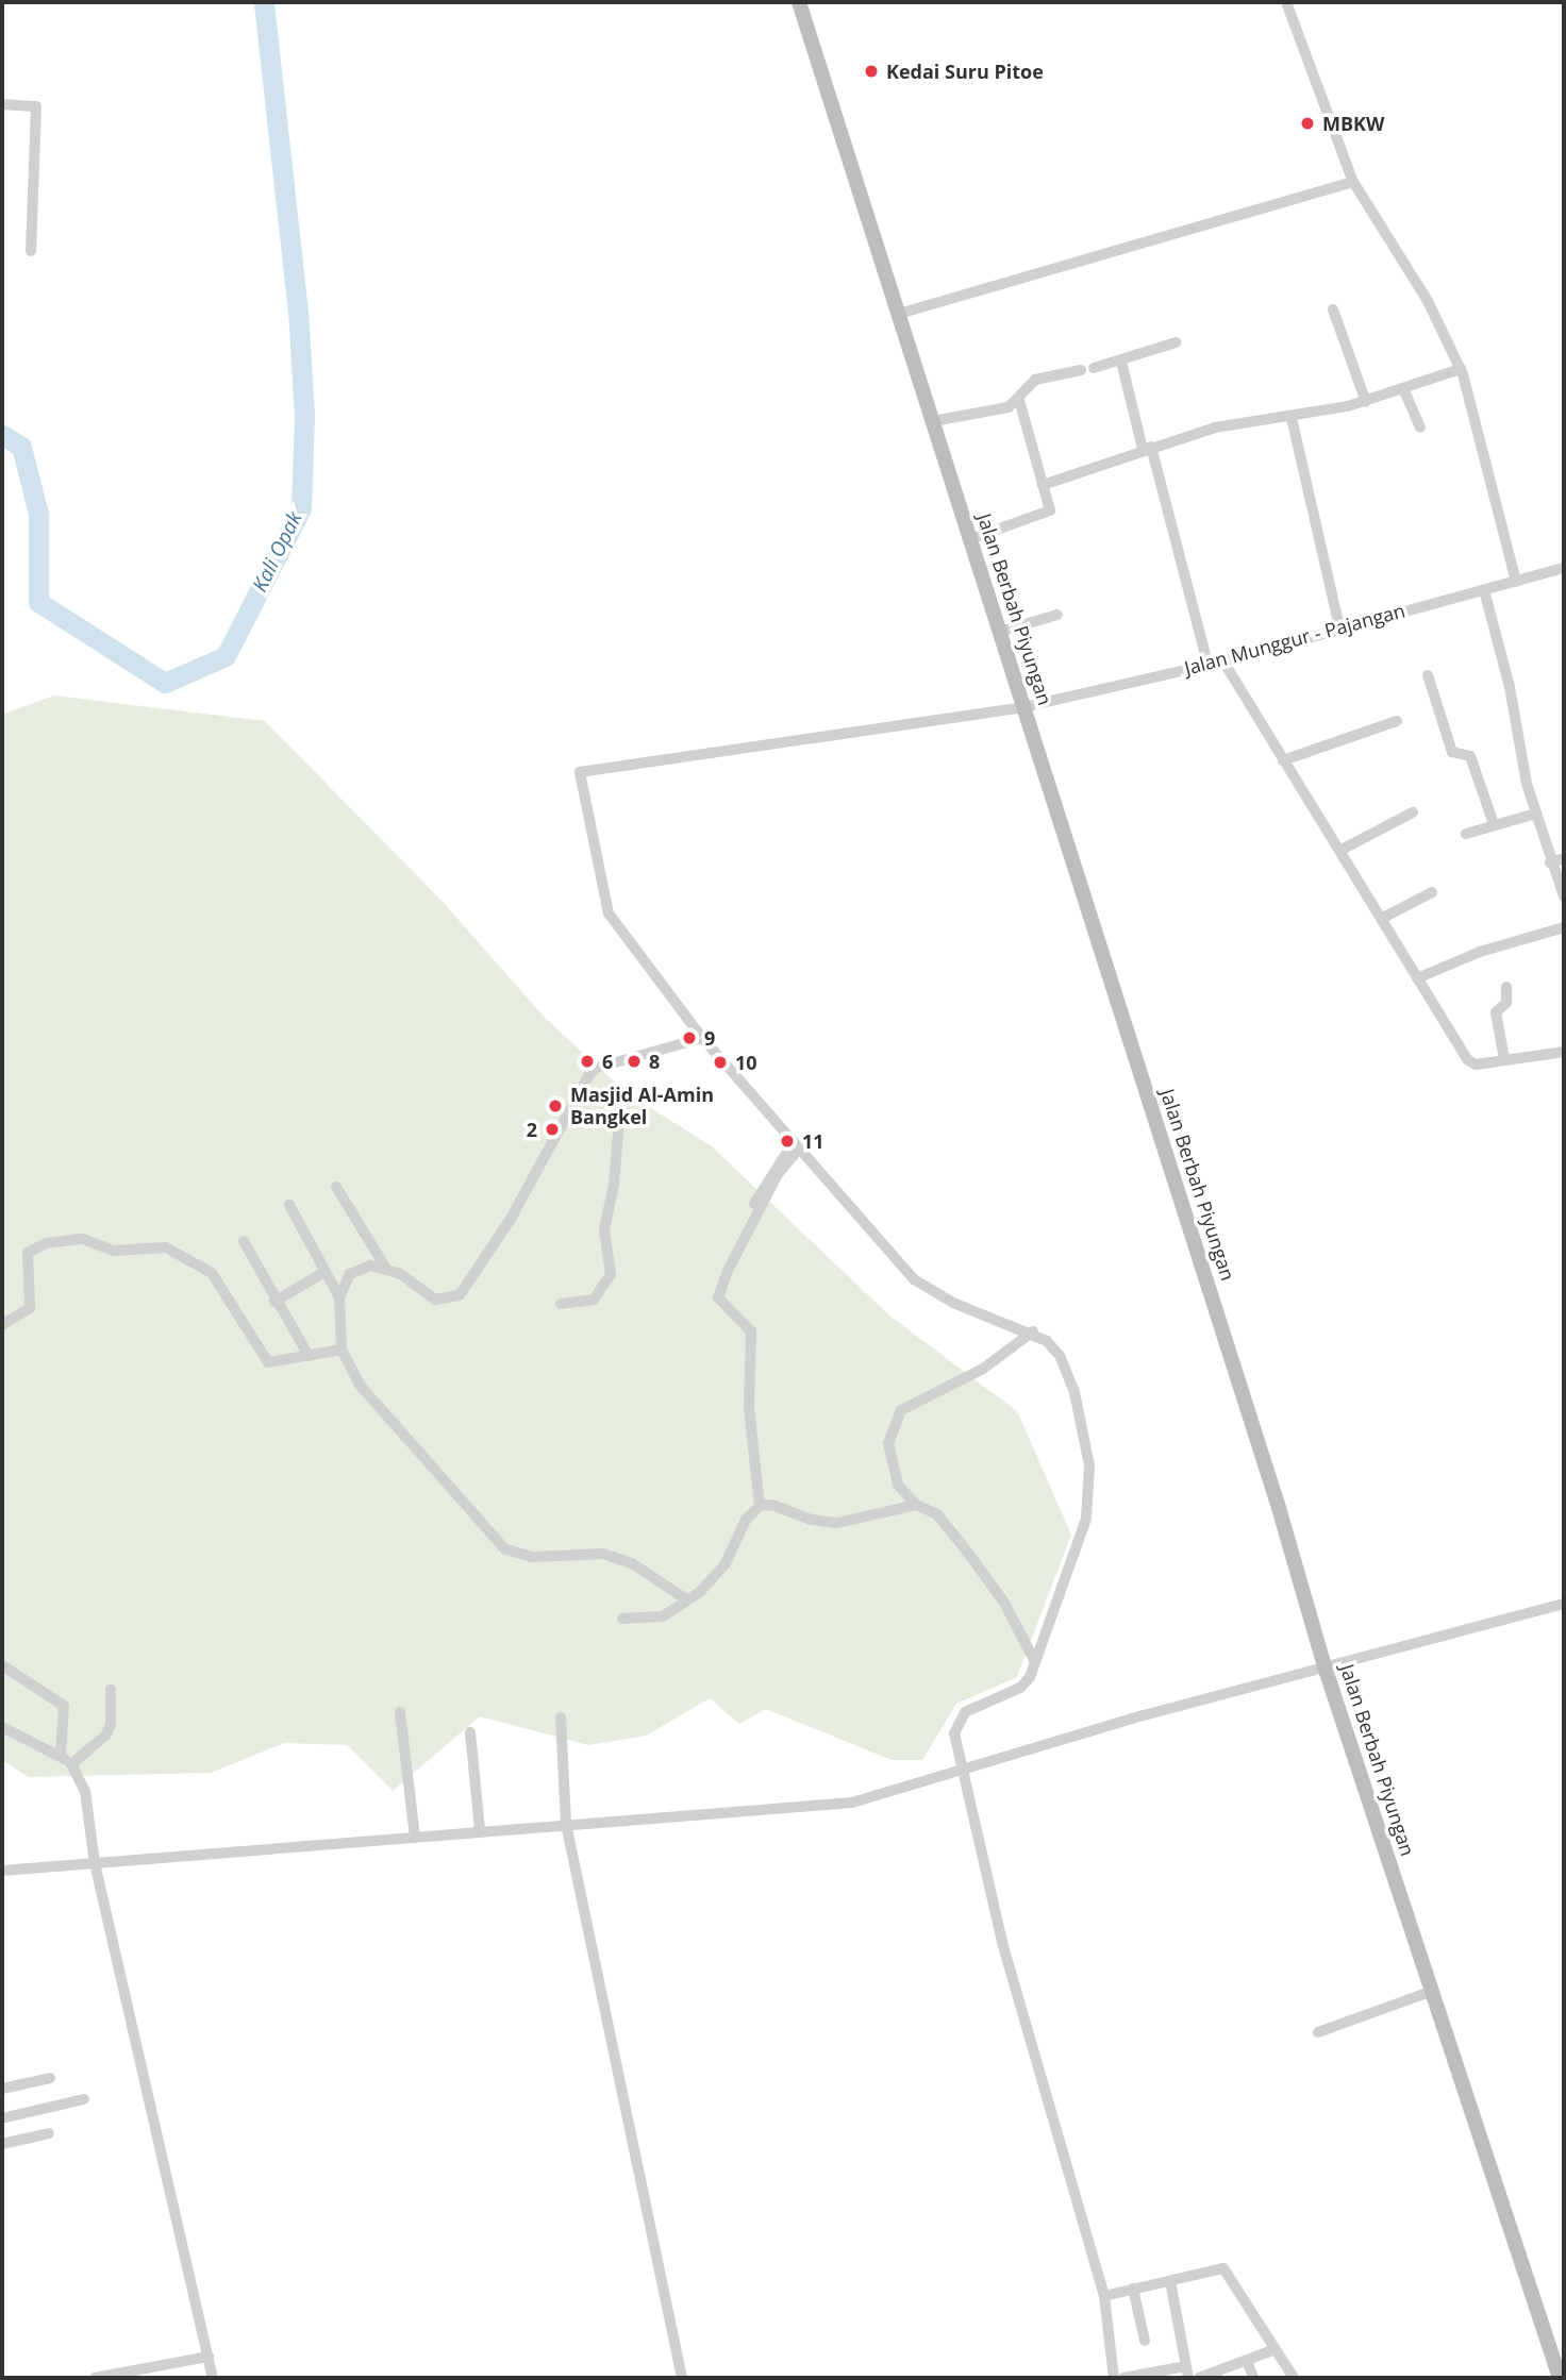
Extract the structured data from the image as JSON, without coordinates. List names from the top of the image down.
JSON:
{
  "streets": {
    "street": ["Jalan Berbah Piyungan", "Jalan Munggur - Pajangan"]
  },
  "crossings": [
    ["Jalan Berbah Piyungan", "Jalan Munggur - Pajangan"]
  ],
  "water": ["Kali Opak"],
  "places": [
    "Kedai Suru Pitoe",
    "MBKW",
    "9",
    "6",
    "8",
    "10",
    "Masjid Al-Amin Bangkel",
    "2",
    "11"
  ]
}
